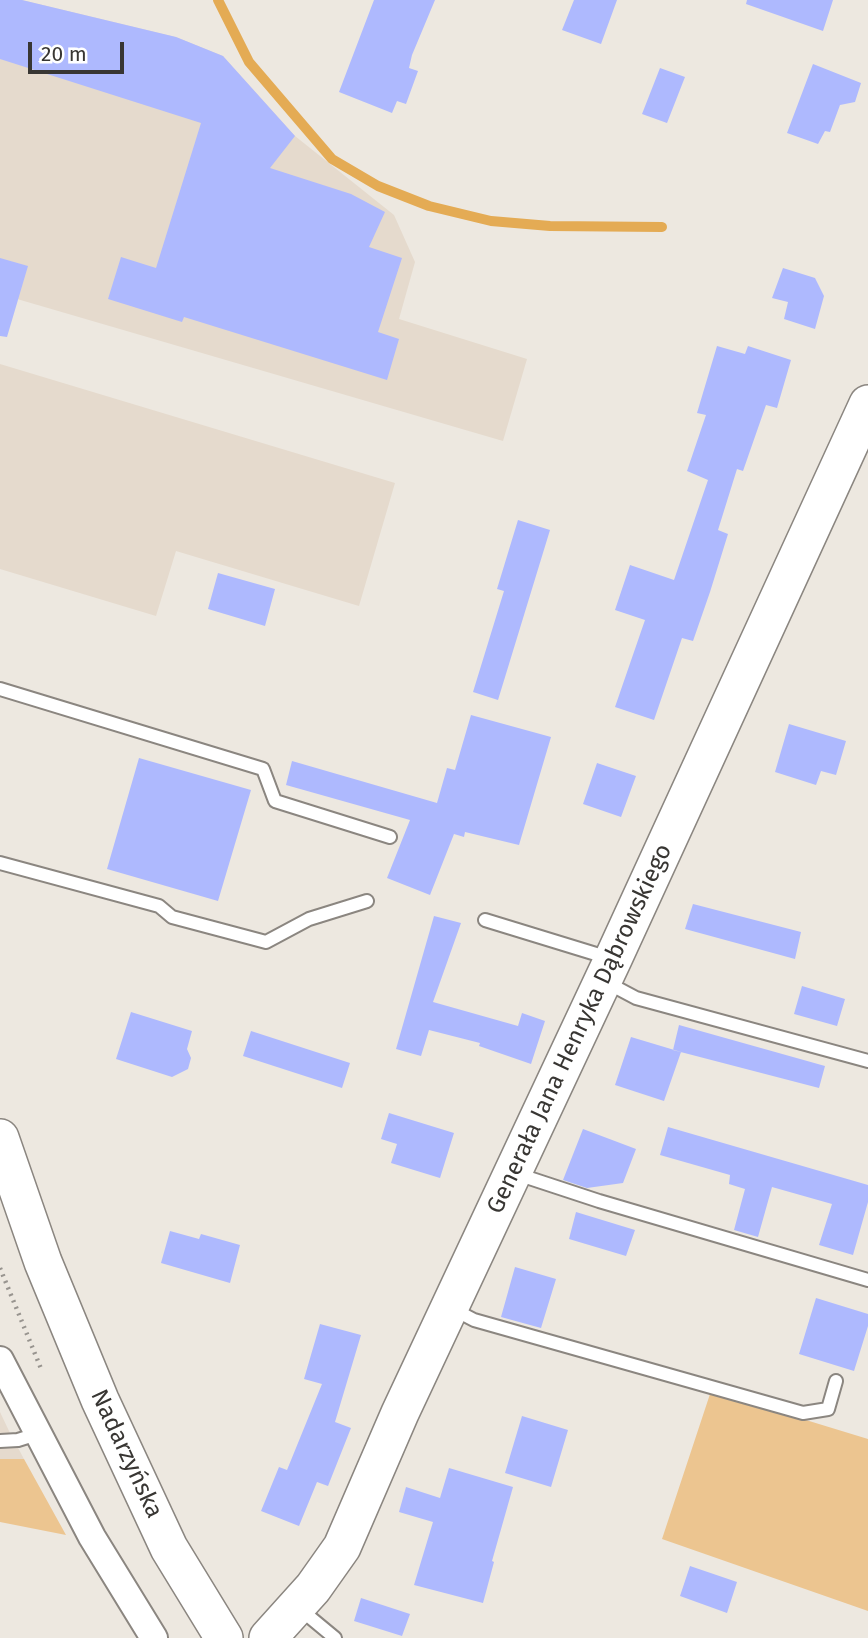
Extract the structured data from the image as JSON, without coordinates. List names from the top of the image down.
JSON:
{
  "streets": {
    "street": ["Generała Jana Henryka Dąbrowskiego", "Nadarzyńska"]
  },
  "scale_bar": "20 m"
}
